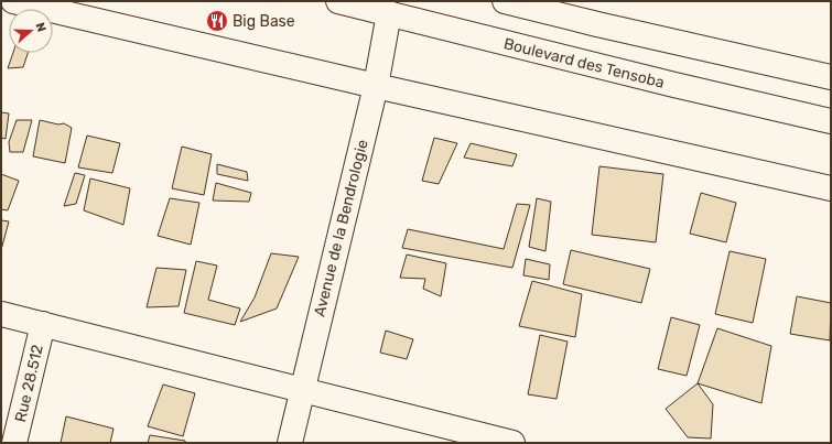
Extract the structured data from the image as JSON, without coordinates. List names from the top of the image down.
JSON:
{
  "streets": {
    "street": ["Boulevard des Tensoba", "Avenue de la Bendrologie", "Rue 28.512"]
  },
  "crossings": [
    ["Boulevard des Tensoba", "Avenue de la Bendrologie"]
  ],
  "places": {
    "restaurant": ["Big Base"]
  },
  "north": "right"
}
